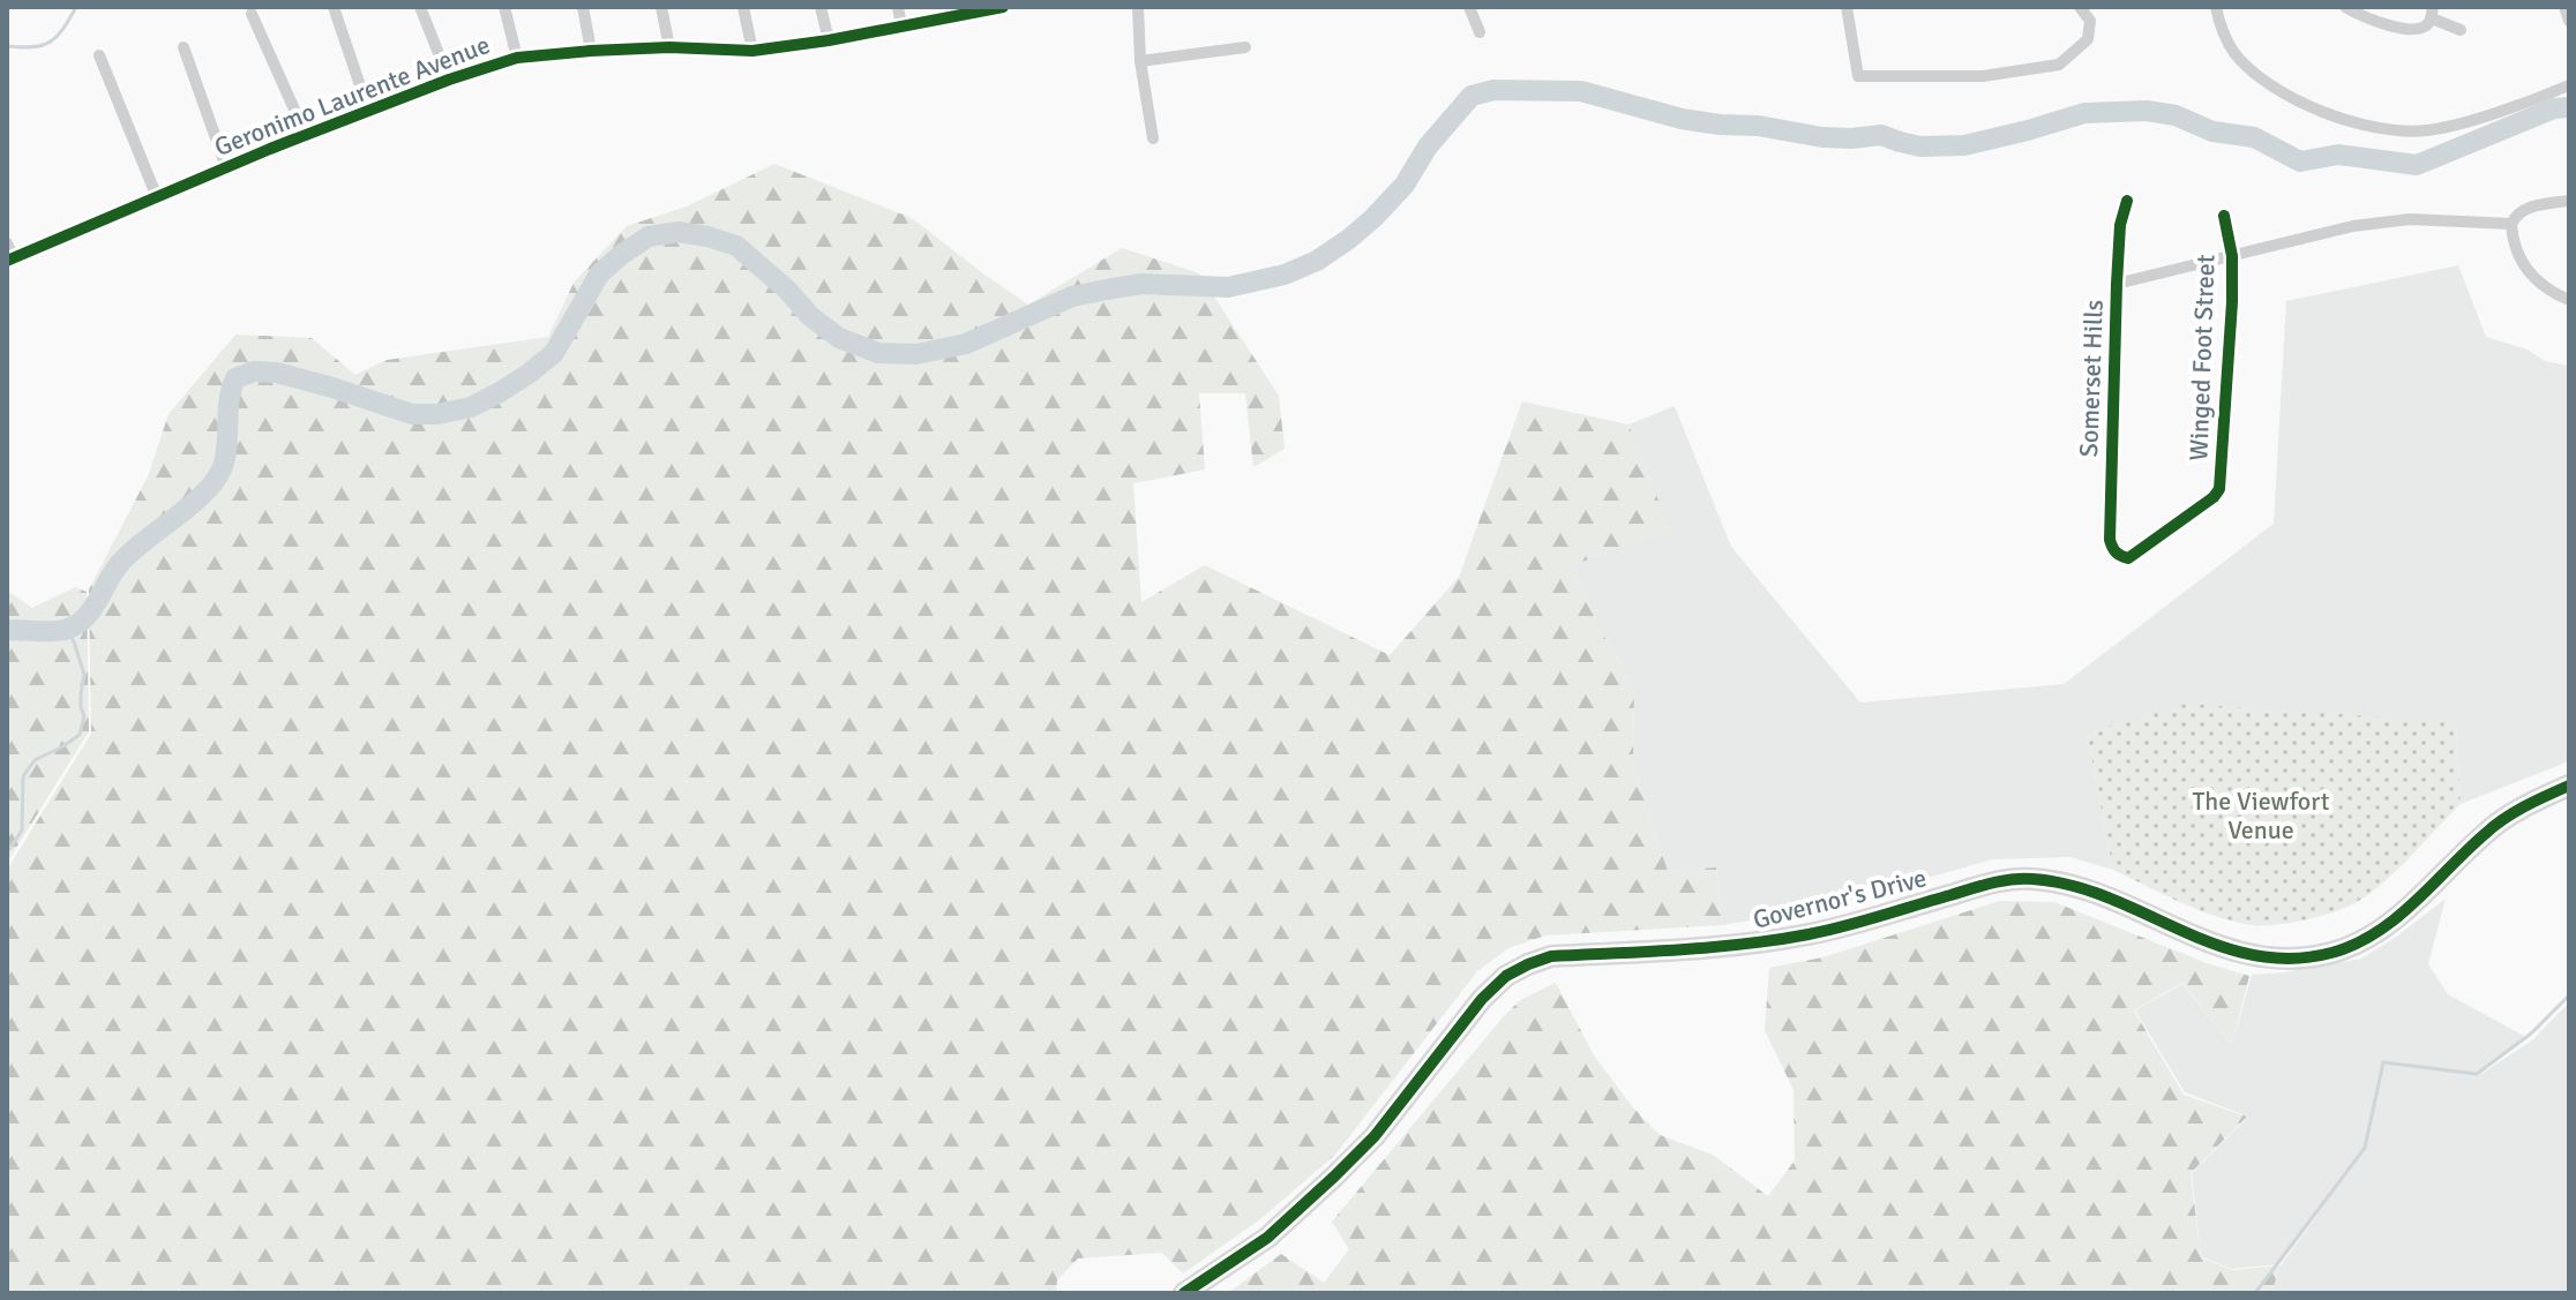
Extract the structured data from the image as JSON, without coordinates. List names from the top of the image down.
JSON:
{
  "streets": {
    "highway": ["Governor's Drive"],
    "street": ["Geronimo Laurente Avenue", "Winged Foot Street", "Somerset Hills"]
  },
  "crossings": [
    ["Winged Foot Street", "Somerset Hills"]
  ],
  "parks": ["The Viewfort Venue"]
}
